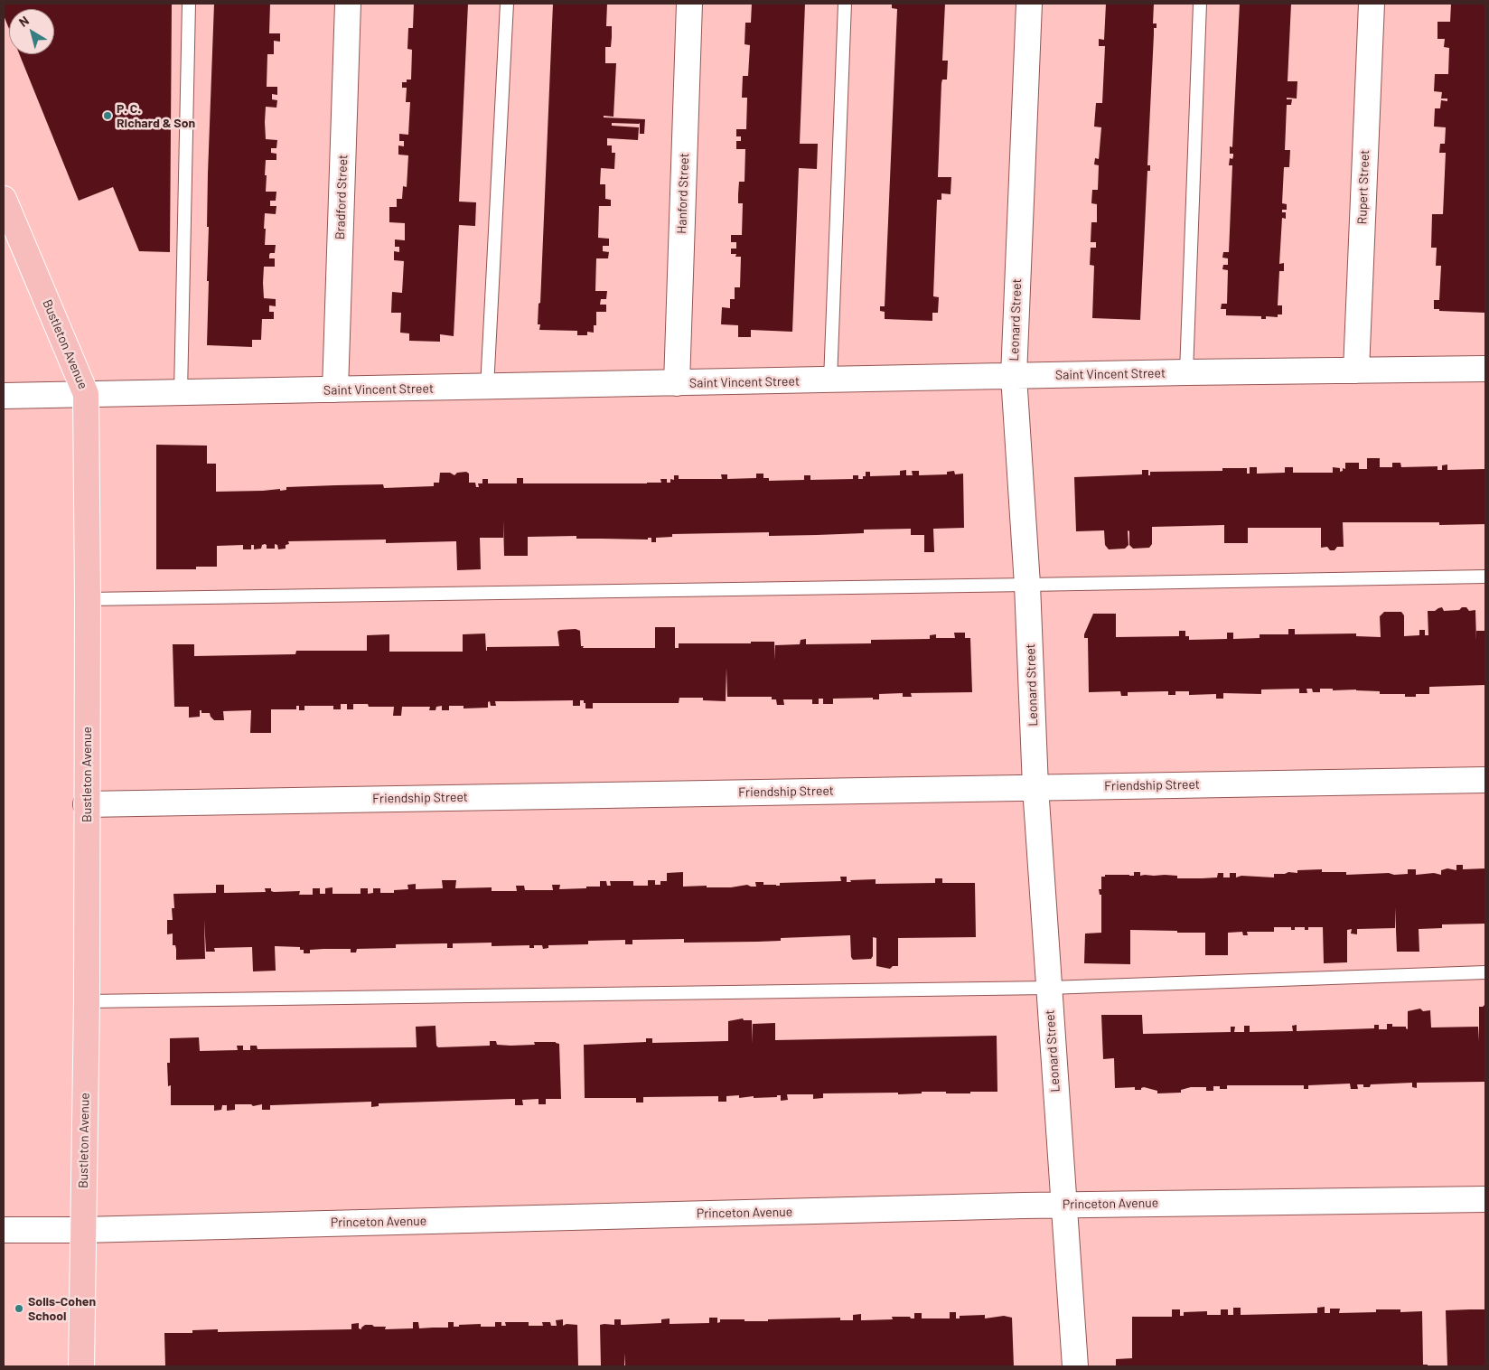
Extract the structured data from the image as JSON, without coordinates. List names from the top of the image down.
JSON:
{
  "streets": {
    "main road": ["Bustleton Avenue"],
    "street": [
      "Rupert Street",
      "Hanford Street",
      "Bradford Street",
      "Leonard Street",
      "Saint Vincent Street",
      "Friendship Street",
      "Princeton Avenue"
    ]
  },
  "crossings": [
    ["Rupert Street", "Saint Vincent Street"],
    ["Hanford Street", "Saint Vincent Street"],
    ["Bradford Street", "Saint Vincent Street"],
    ["Leonard Street", "Saint Vincent Street"],
    ["Leonard Street", "Friendship Street"],
    ["Leonard Street", "Princeton Avenue"],
    ["Bustleton Avenue", "Saint Vincent Street"],
    ["Bustleton Avenue", "Friendship Street"],
    ["Bustleton Avenue", "Princeton Avenue"]
  ],
  "places": ["P. C. Richard & Son", "Solis-Cohen School"],
  "north": "top left"
}
